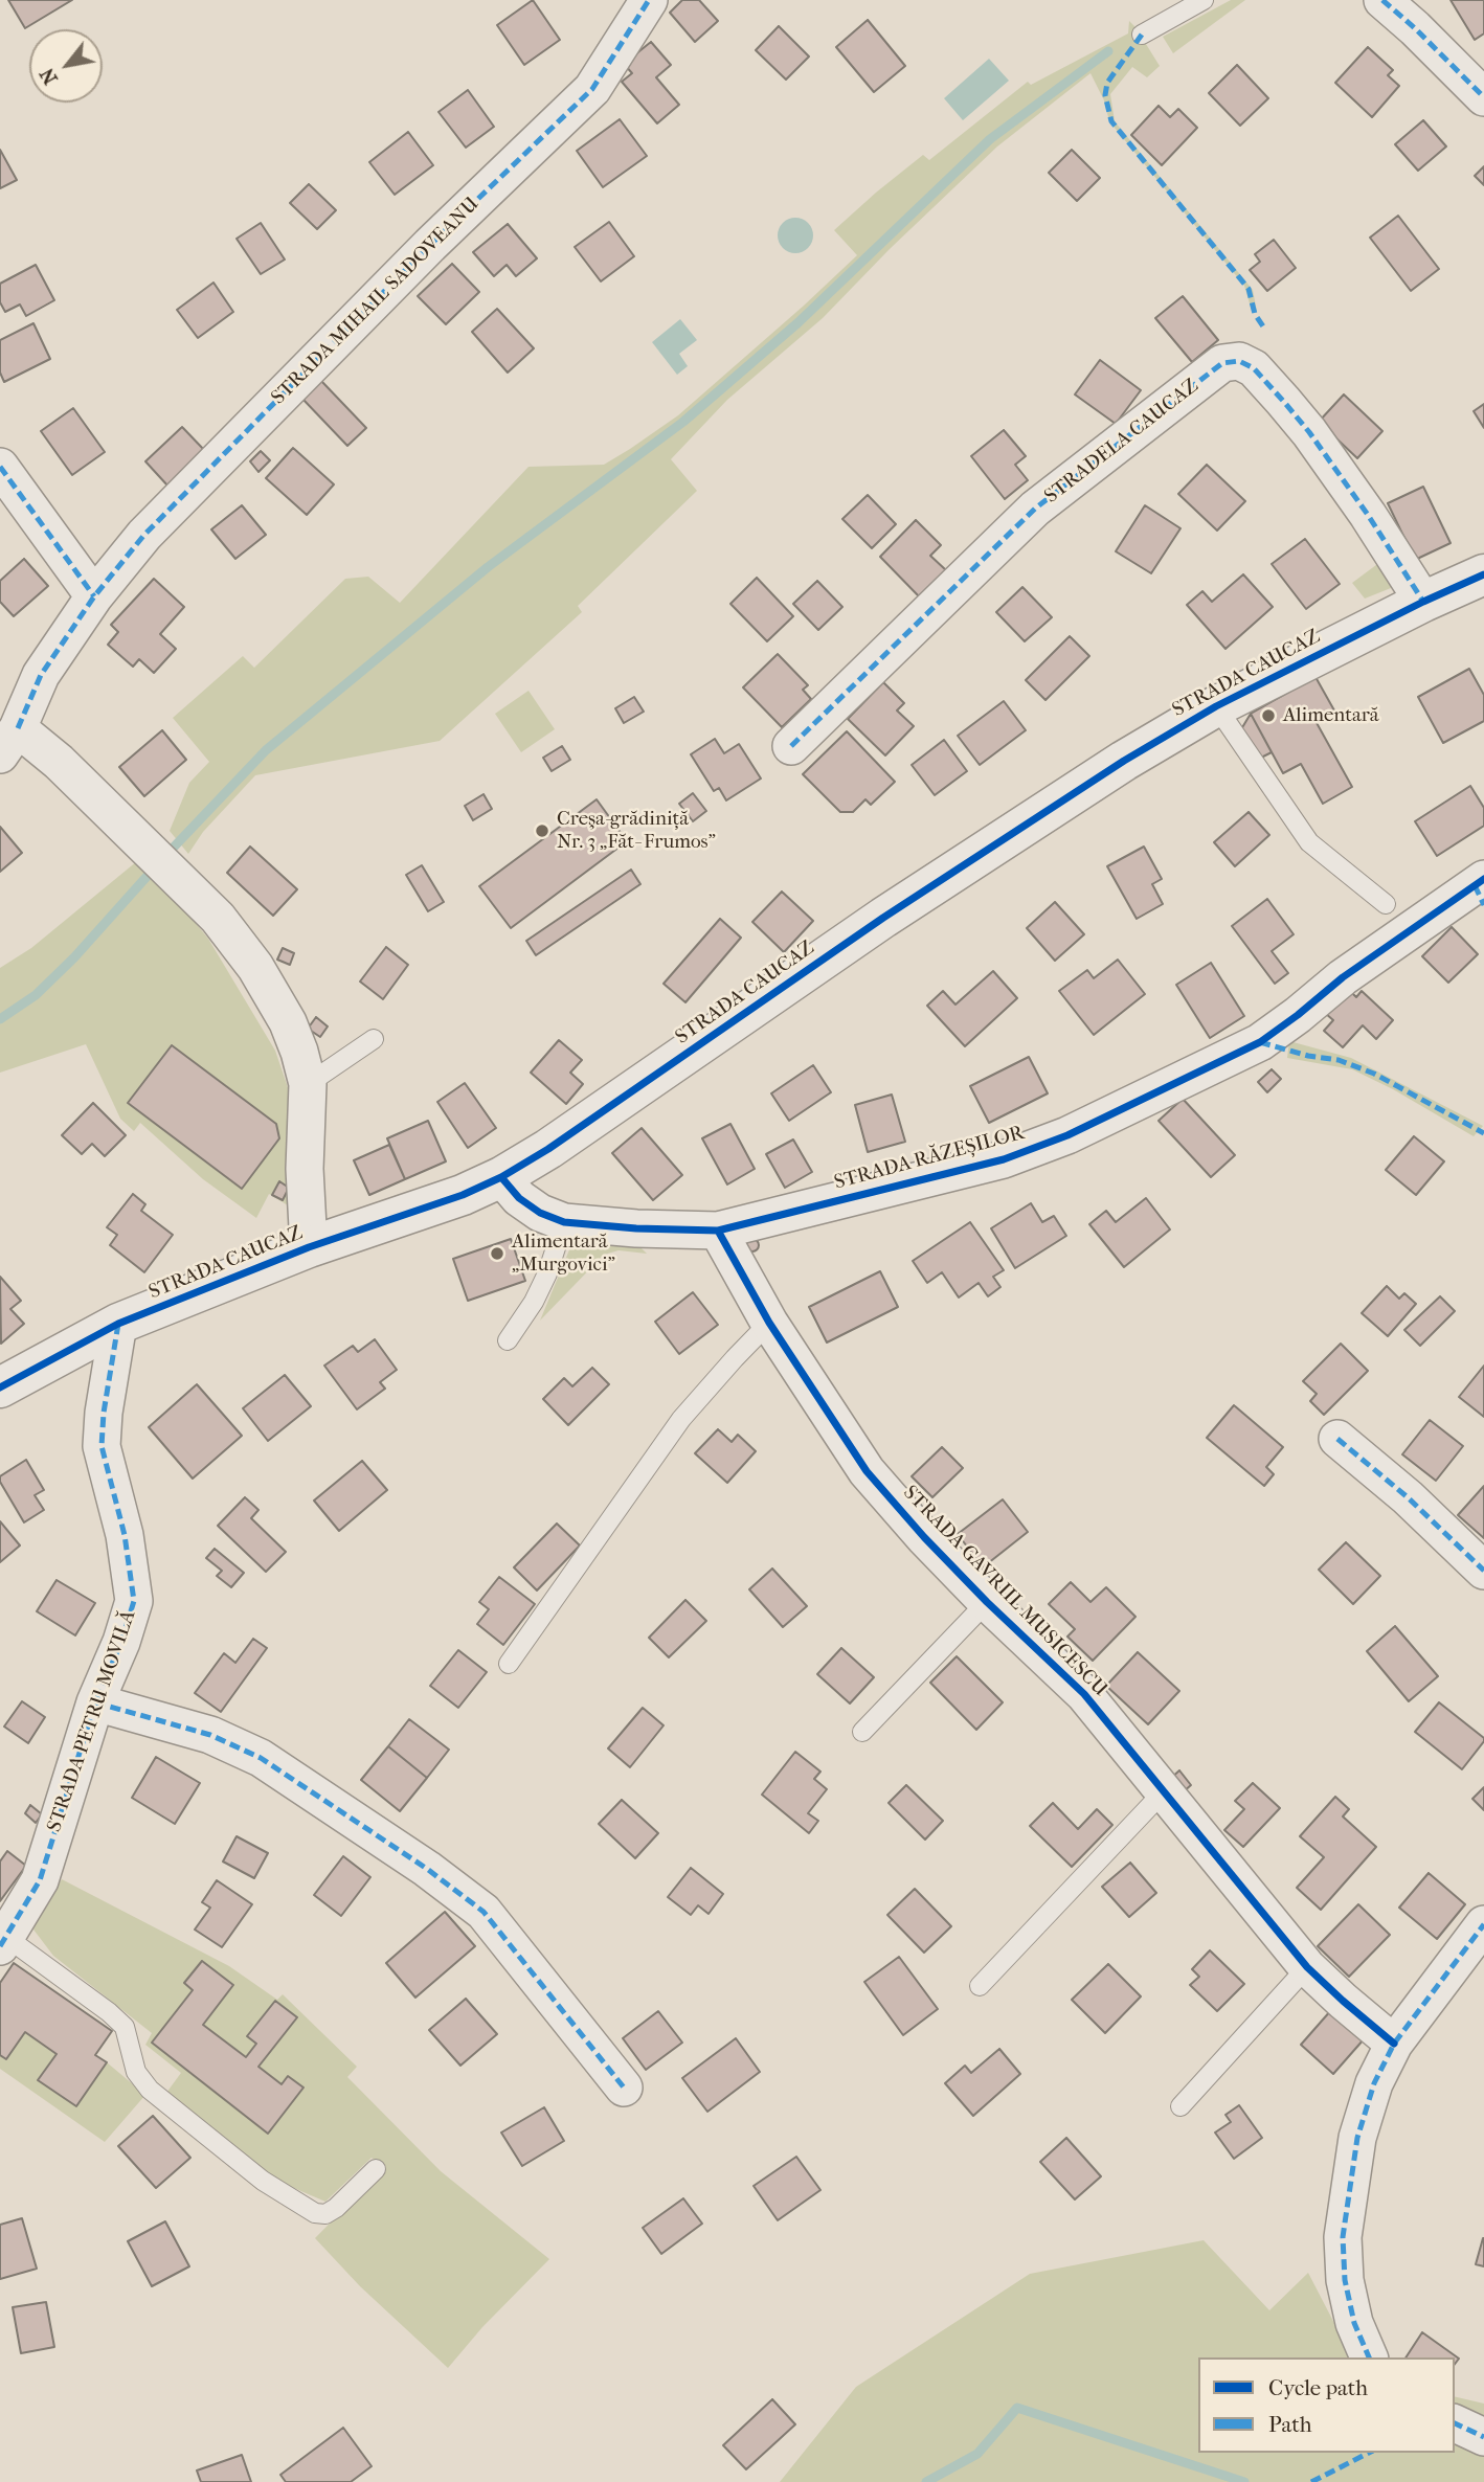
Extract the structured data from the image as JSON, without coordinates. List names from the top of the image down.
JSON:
{
  "streets": {
    "street": [
      "STRADA MIHAIL SADOVEANU",
      "STRADELA CAUCAZ",
      "STRADA CAUCAZ",
      "STRADA RĂZEȘILOR",
      "STRADA GAVRIIL MUSICESCU",
      "STRADA PETRU MOVILĂ"
    ]
  },
  "crossings": [
    ["STRADELA CAUCAZ", "STRADA CAUCAZ"],
    ["STRADA CAUCAZ", "STRADA RĂZEȘILOR"],
    ["STRADA CAUCAZ", "STRADA PETRU MOVILĂ"],
    ["STRADA RĂZEȘILOR", "STRADA GAVRIIL MUSICESCU"]
  ],
  "places": ["Alimentară", "Creşa-grădiniţă Nr. 3 „Făt- Frumos”", "Alimentară „Murgovici”"],
  "legend": ["Cycle path", "Path"],
  "north": "bottom left"
}
